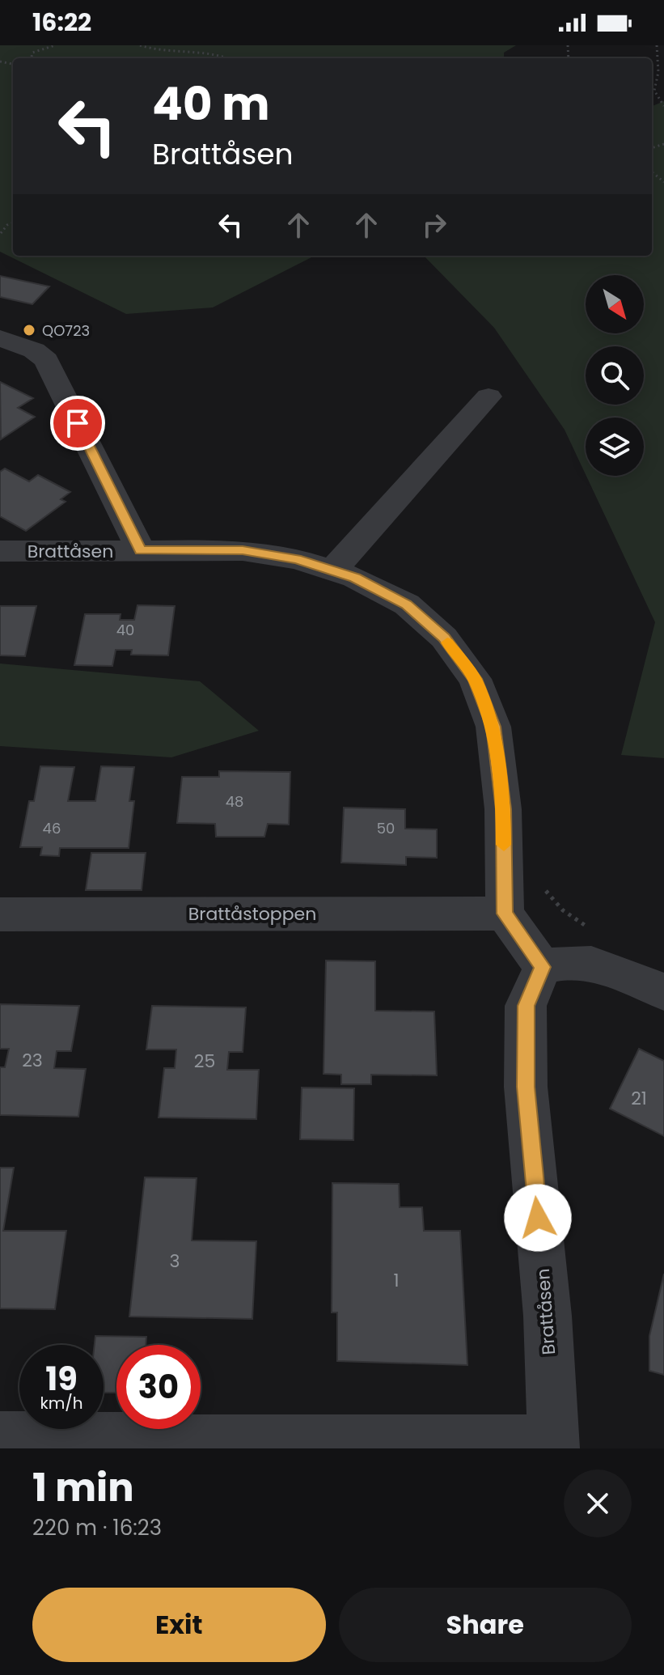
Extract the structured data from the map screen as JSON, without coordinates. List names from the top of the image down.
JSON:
{
  "streets": {
    "street": ["Brattåsen", "Brattåstoppen"]
  },
  "crossings": [
    ["Brattåsen", "Brattåstoppen"]
  ],
  "places": ["QO723"],
  "house_numbers": [
    "40",
    "48",
    "46",
    "50",
    "23",
    "25",
    "21",
    "3",
    "1"
  ],
  "north": "bottom right",
  "page": {
    "status": "16:22",
    "turn": ["40 m", "Brattåsen"],
    "speed": "19 km/h",
    "limit": "30",
    "heading": ["1 min", "220 m · 16:23"],
    "buttons": ["Exit", "Share"]
  }
}
